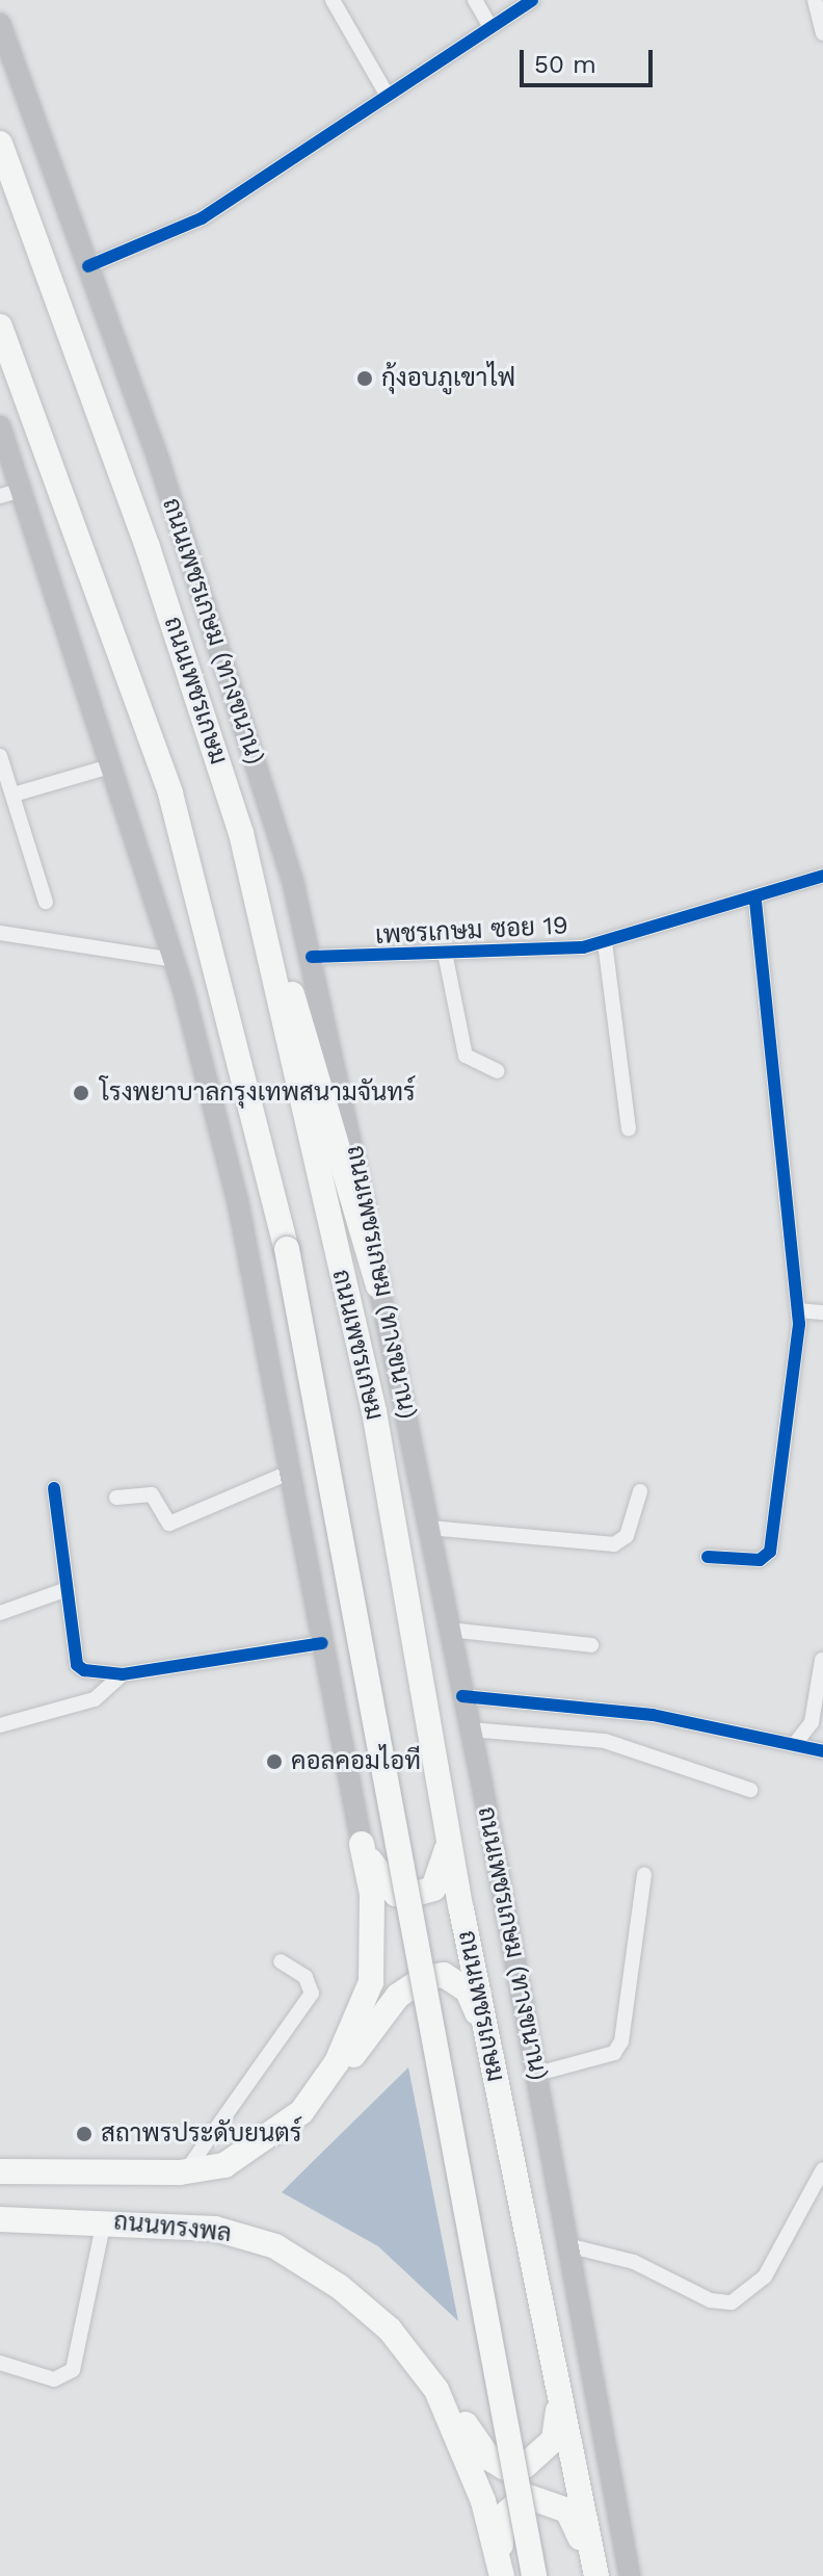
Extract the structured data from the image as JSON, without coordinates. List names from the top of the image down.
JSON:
{
  "streets": {
    "highway": ["ถนนเพชรเกษม", "ถนนทรงพล"],
    "main road": ["ถนนเพชรเกษม (ทางขนาน)"],
    "street": ["เพชรเกษม ซอย 19"]
  },
  "crossings": [
    ["ถนนเพชรเกษม (ทางขนาน)", "เพชรเกษม ซอย 19"]
  ],
  "places": [
    "กุ้งอบภูเขาไฟ",
    "โรงพยาบาลกรุงเทพสนามจันทร์",
    "คอลคอมไอที",
    "สถาพรประดับยนตร์"
  ],
  "scale_bar": "50 m"
}
